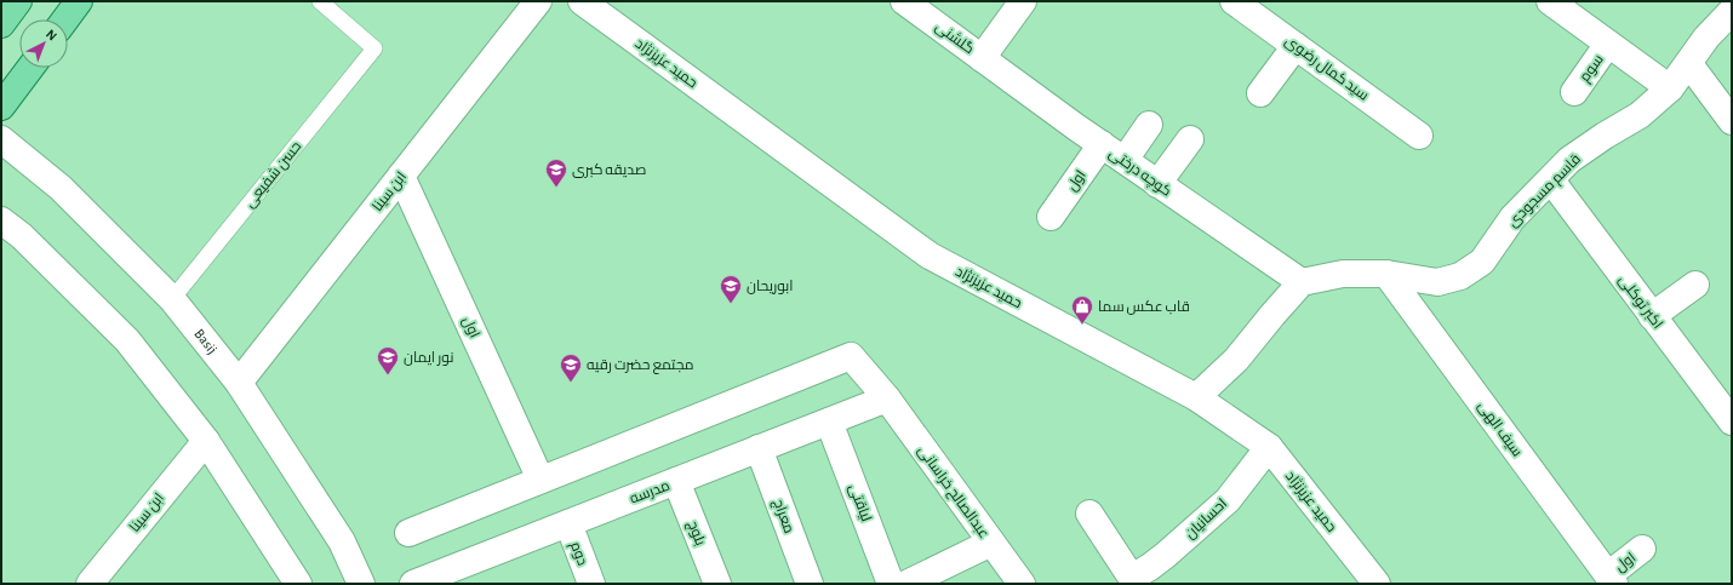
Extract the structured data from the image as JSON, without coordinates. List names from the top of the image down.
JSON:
{
  "streets": {
    "street": [
      "گلشنی",
      "حمید عزیزنژاد",
      "سید کمال رضوی",
      "سوم",
      "کوچه درختی",
      "اول",
      "قاسم مسجودی",
      "ابن سینا",
      "اکبر توکلی",
      "Basij",
      "سیف الهی",
      "مدرسه",
      "عبدالصالح خراسانی",
      "لیاقتی",
      "معراج",
      "احسانیان",
      "بلوچ",
      "دوم"
    ],
    "lane": ["حسن شفیعی"]
  },
  "crossings": [
    ["گلشنی", "کوچه درختی"],
    ["حمید عزیزنژاد", "احسانیان"],
    ["کوچه درختی", "اول"],
    ["کوچه درختی", "قاسم مسجودی"],
    ["حسن شفیعی", "Basij"],
    ["اول", "ابن سینا"],
    ["اول", "سیف الهی"],
    ["اول", "عبدالصالح خراسانی"],
    ["قاسم مسجودی", "اکبر توکلی"],
    ["قاسم مسجودی", "سیف الهی"],
    ["ابن سینا", "Basij"],
    ["مدرسه", "عبدالصالح خراسانی"],
    ["مدرسه", "لیاقتی"],
    ["مدرسه", "معراج"],
    ["مدرسه", "بلوچ"],
    ["مدرسه", "دوم"]
  ],
  "places": {
    "school or university": [
      "صدیقه کبری",
      "ابوریحان",
      "نور ایمان",
      "مجتمع حضرت رقیه"
    ],
    "shop": ["قاب عکس سما"]
  },
  "north": "top right"
}
